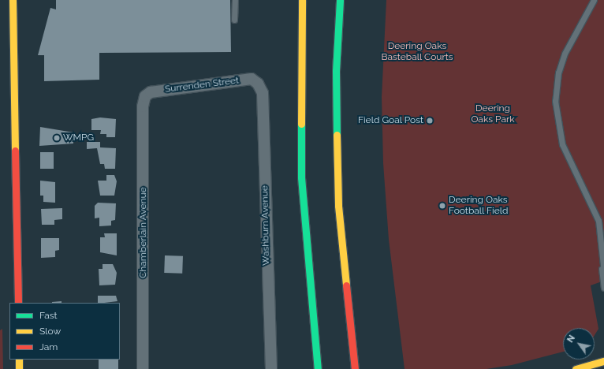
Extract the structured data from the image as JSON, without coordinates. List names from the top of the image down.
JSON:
{
  "streets": {
    "street": ["Surrenden Street", "Washburn Avenue", "Chamberlain Avenue"]
  },
  "crossings": [
    ["Surrenden Street", "Washburn Avenue"],
    ["Surrenden Street", "Chamberlain Avenue"]
  ],
  "parks": ["Deering Oaks Basteball Courts", "Deering Oaks Park"],
  "places": ["Field Goal Post", "WMPG", "Deering Oaks Football Field"],
  "legend": ["Fast", "Slow", "Jam"],
  "north": "top left"
}
